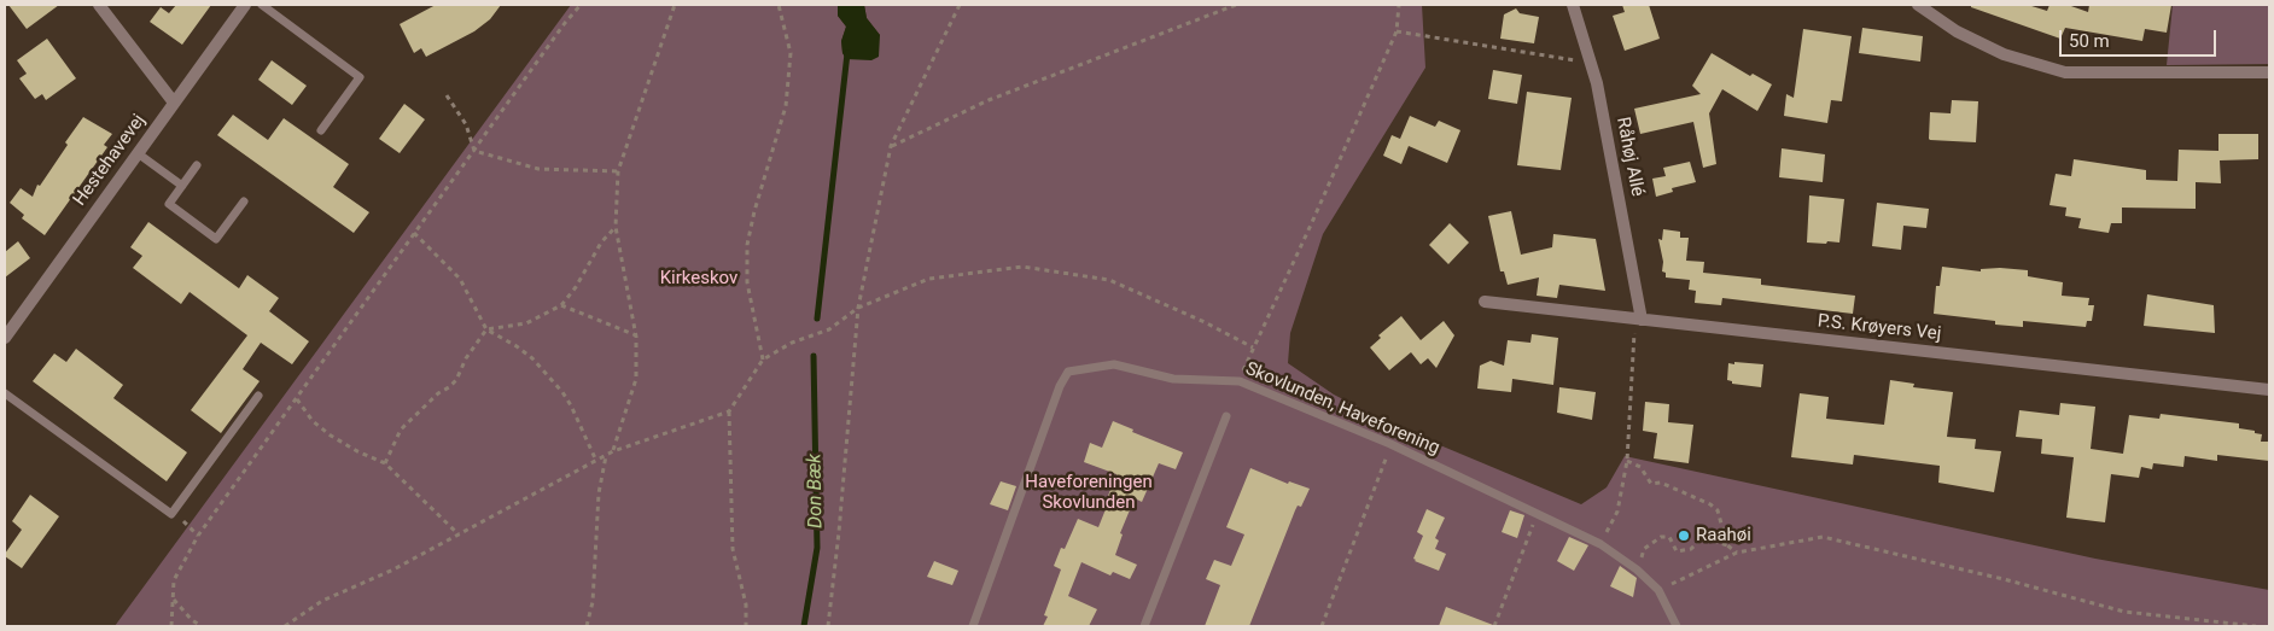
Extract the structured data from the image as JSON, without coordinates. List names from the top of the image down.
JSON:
{
  "streets": {
    "street": ["Råhøj Allé", "Hestehavevej", "P.S. Krøyers Vej"],
    "lane": ["Skovlunden, Haveforening"]
  },
  "crossings": [
    ["Råhøj Allé", "P.S. Krøyers Vej"]
  ],
  "water": ["Don Bæk"],
  "parks": ["Kirkeskov", "Haveforeningen Skovlunden"],
  "places": ["Raahøi"],
  "scale_bar": "50 m"
}
